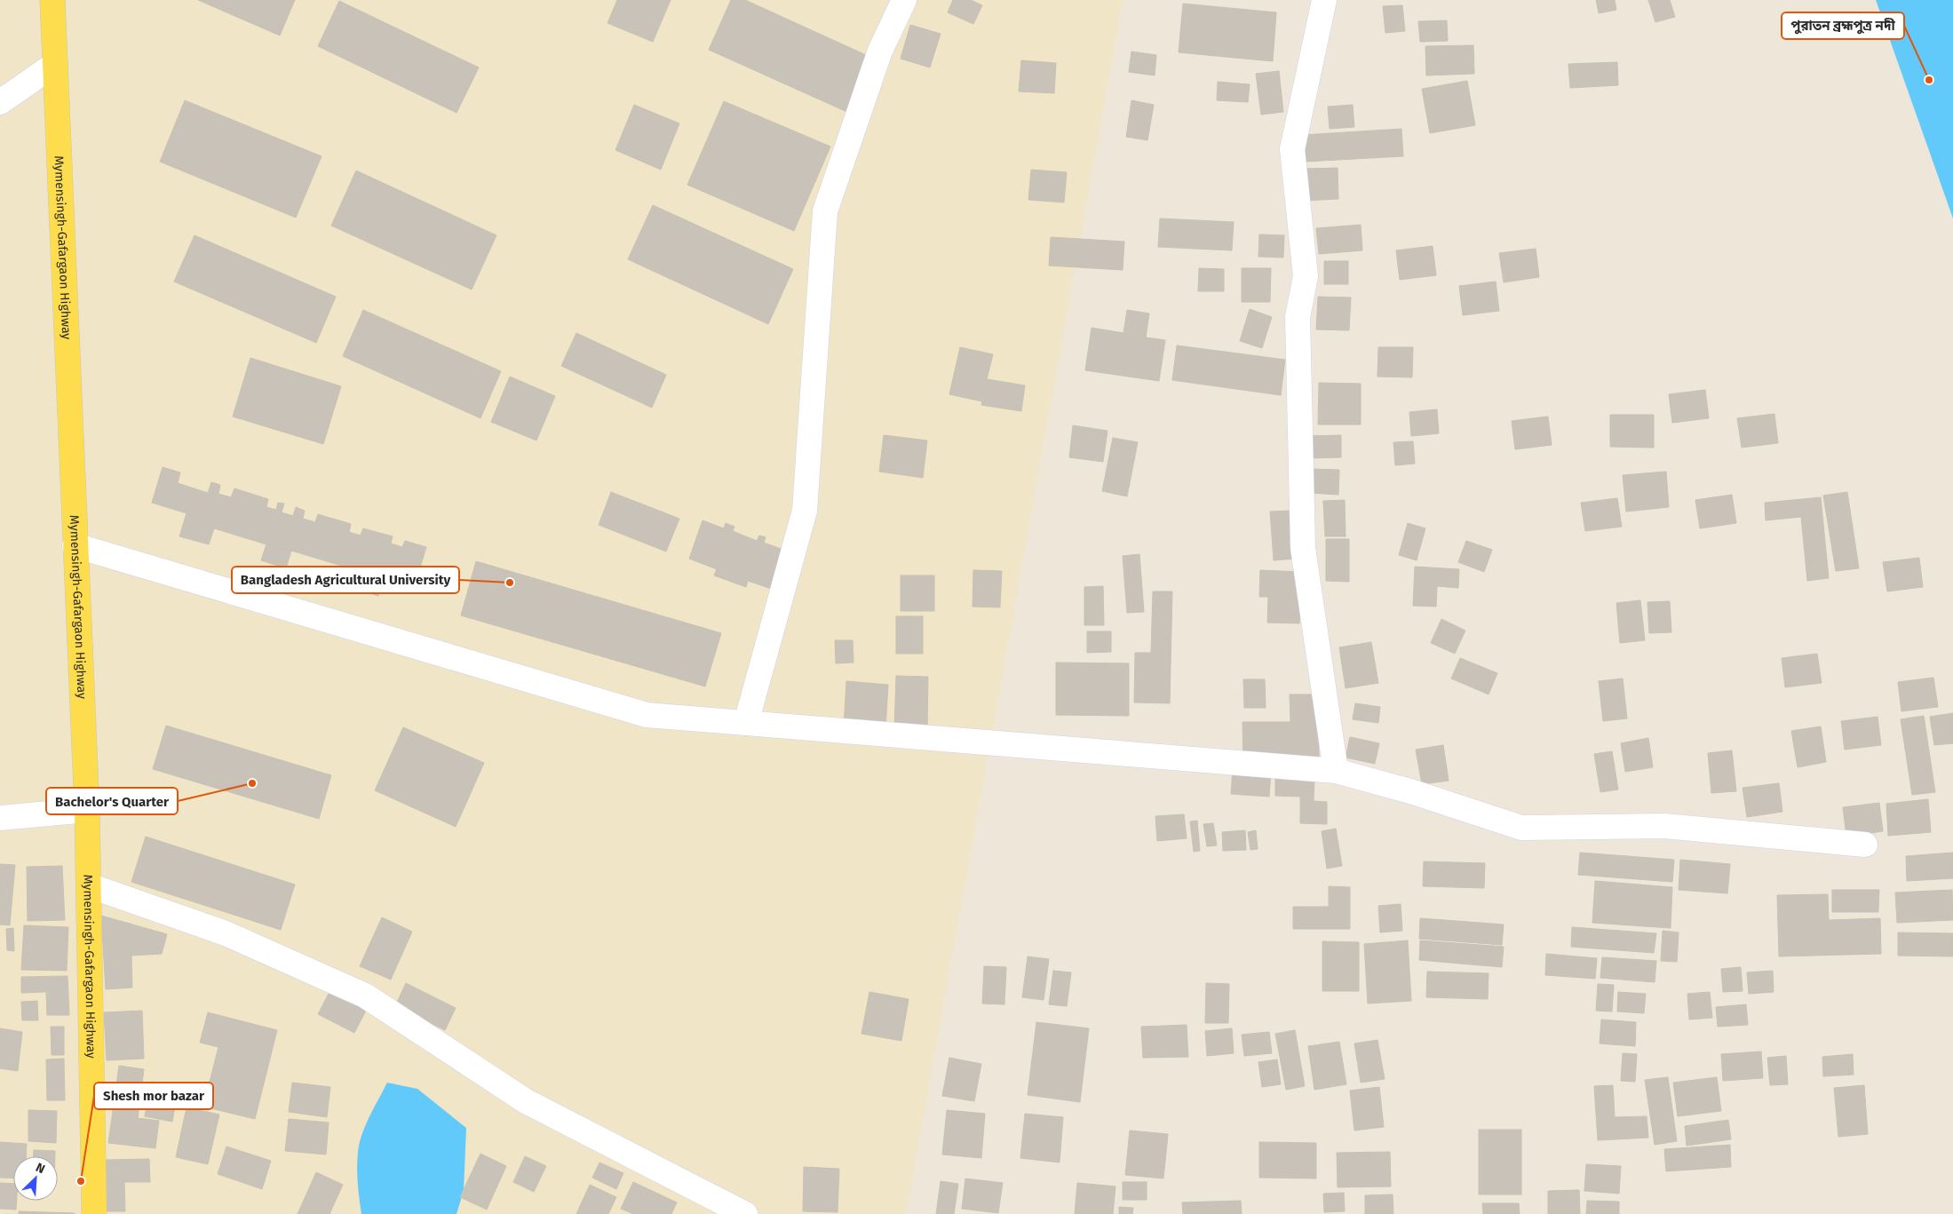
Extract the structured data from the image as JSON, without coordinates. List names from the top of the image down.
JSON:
{
  "streets": {
    "main road": ["Mymensingh-Gafargaon Highway"]
  },
  "places": [
    "পুরাতন ব্রহ্মপুত্র নদী",
    "Bangladesh Agricultural University",
    "Bachelor's Quarter",
    "Shesh mor bazar"
  ],
  "north": "top right"
}
